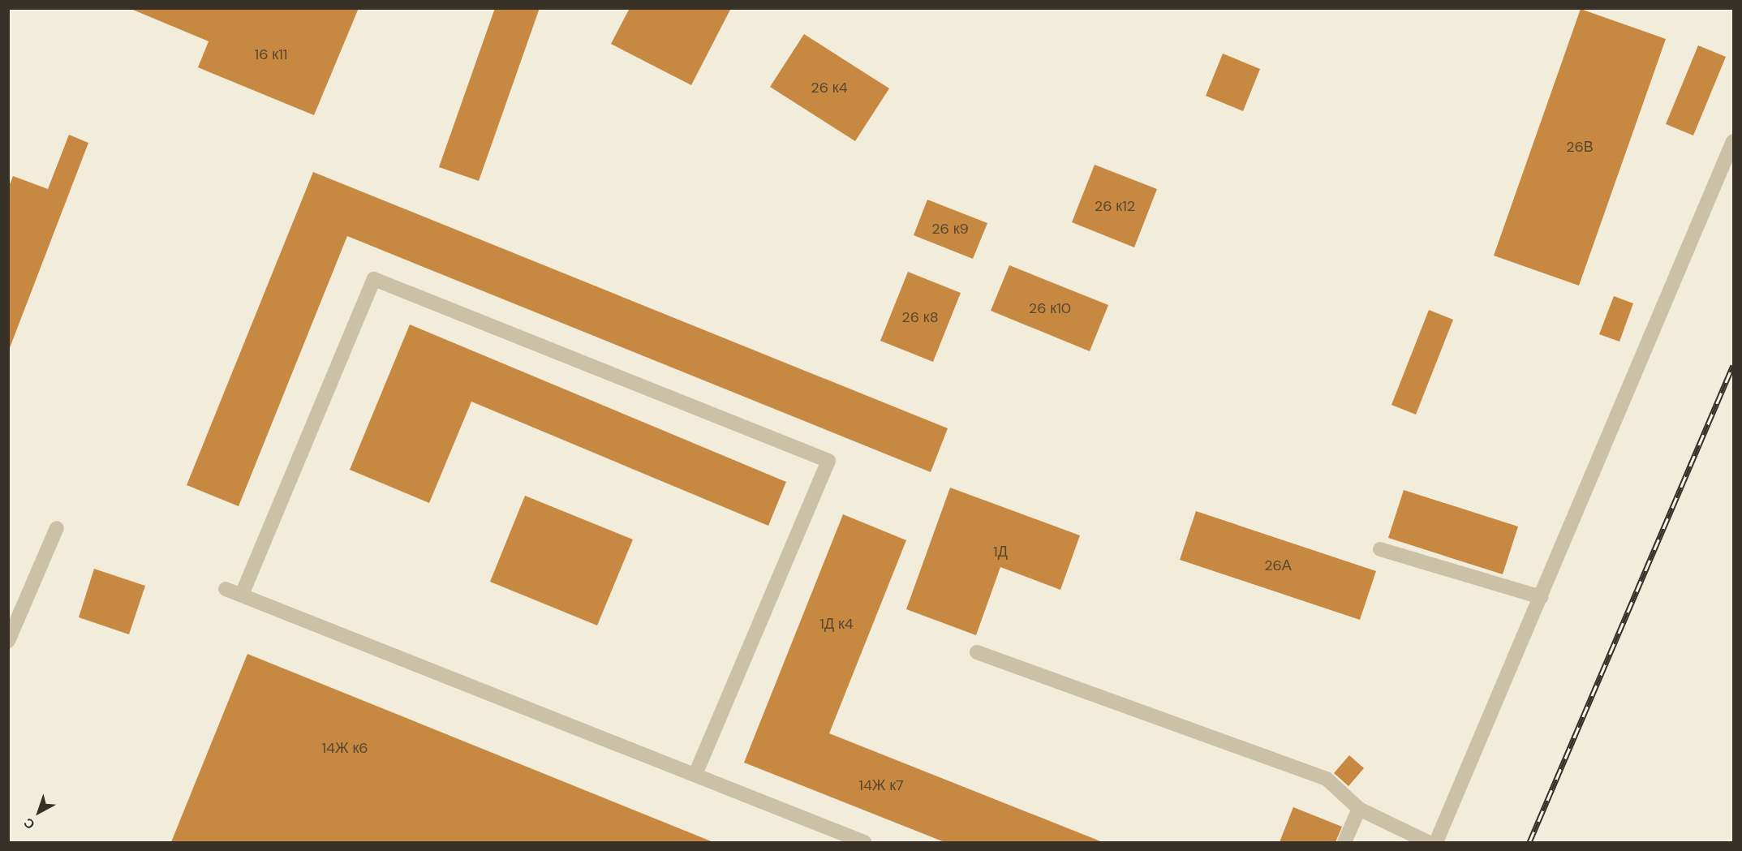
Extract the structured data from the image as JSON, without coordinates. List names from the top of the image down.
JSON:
{
  "house_numbers": [
    "16 к11",
    "26 к4",
    "26В",
    "26 к12",
    "26 к9",
    "26 к10",
    "26 к8",
    "1Д",
    "26А",
    "1Д к4",
    "14Ж к6",
    "14Ж к7"
  ],
  "north": "bottom left"
}
